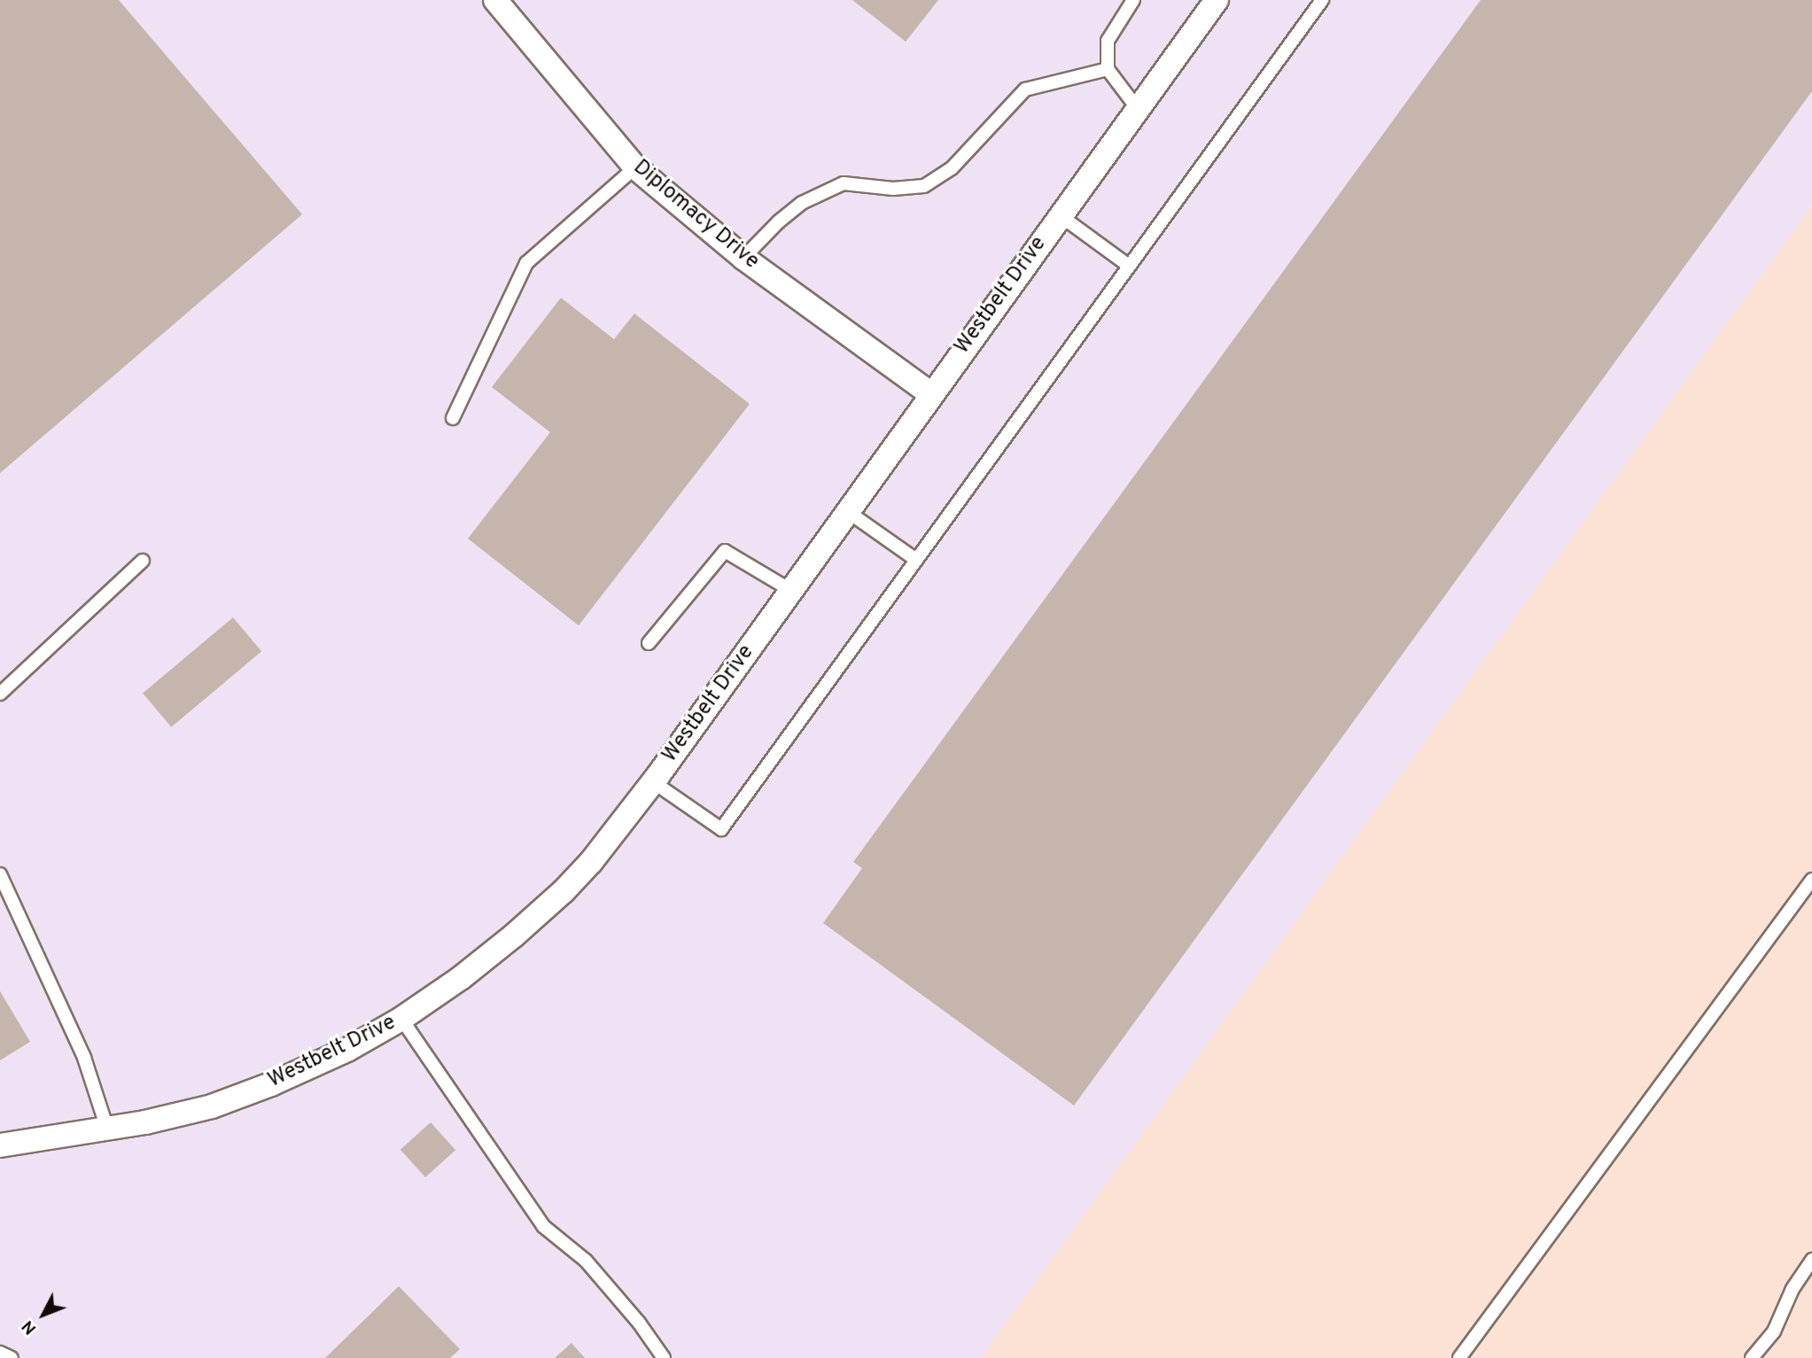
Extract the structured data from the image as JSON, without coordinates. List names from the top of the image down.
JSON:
{
  "streets": {
    "street": ["Diplomacy Drive", "Westbelt Drive"]
  },
  "crossings": [
    ["Diplomacy Drive", "Westbelt Drive"]
  ],
  "north": "bottom left"
}
